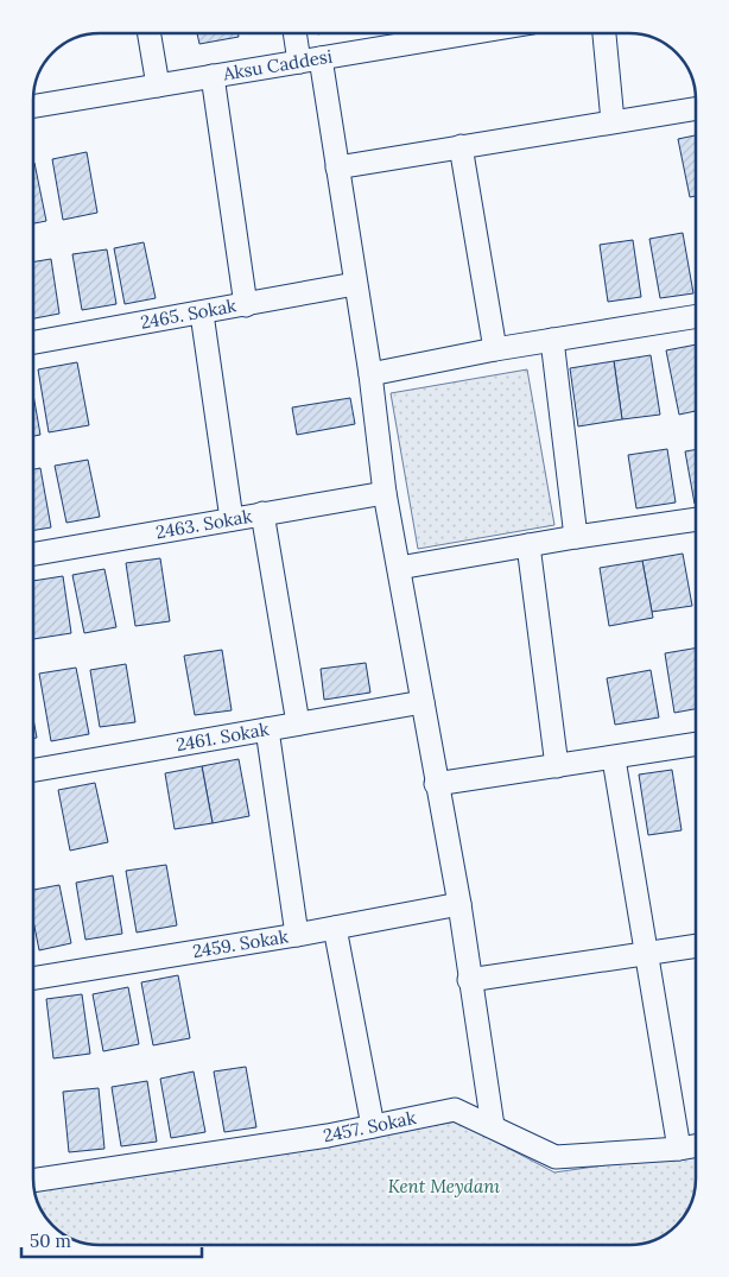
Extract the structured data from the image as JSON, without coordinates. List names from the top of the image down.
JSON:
{
  "streets": {
    "street": [
      "Aksu Caddesi",
      "2465. Sokak",
      "2463. Sokak",
      "2461. Sokak",
      "2459. Sokak",
      "2457. Sokak"
    ]
  },
  "parks": ["Kent Meydanı"],
  "scale_bar": "50 m"
}
